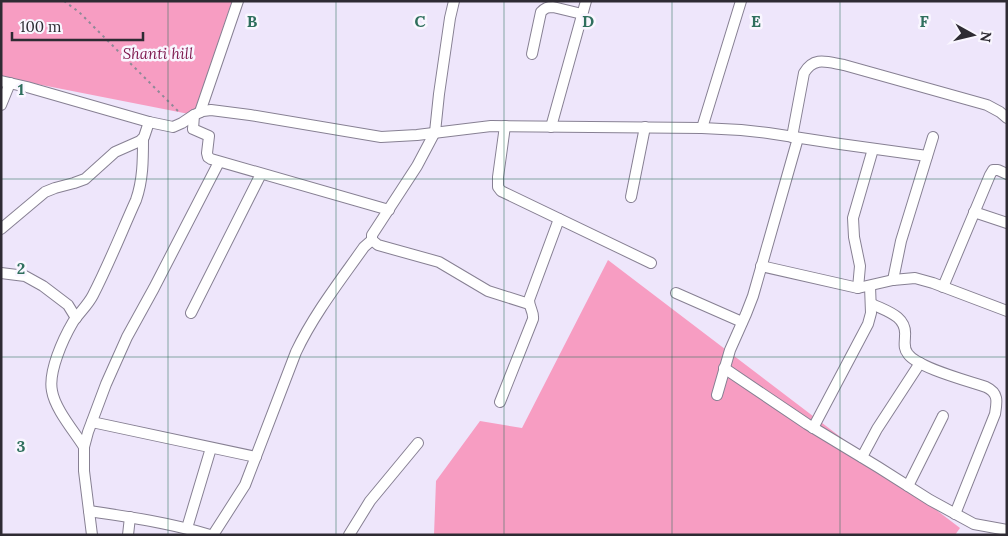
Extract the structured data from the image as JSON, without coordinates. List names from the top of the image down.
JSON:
{
  "parks": ["Shanti hill"],
  "scale_bar": "100 m",
  "north": "right",
  "grid": {
    "columns": [
      "B",
      "C",
      "D",
      "E",
      "F"
    ],
    "rows": ["1", "2", "3"]
  }
}
